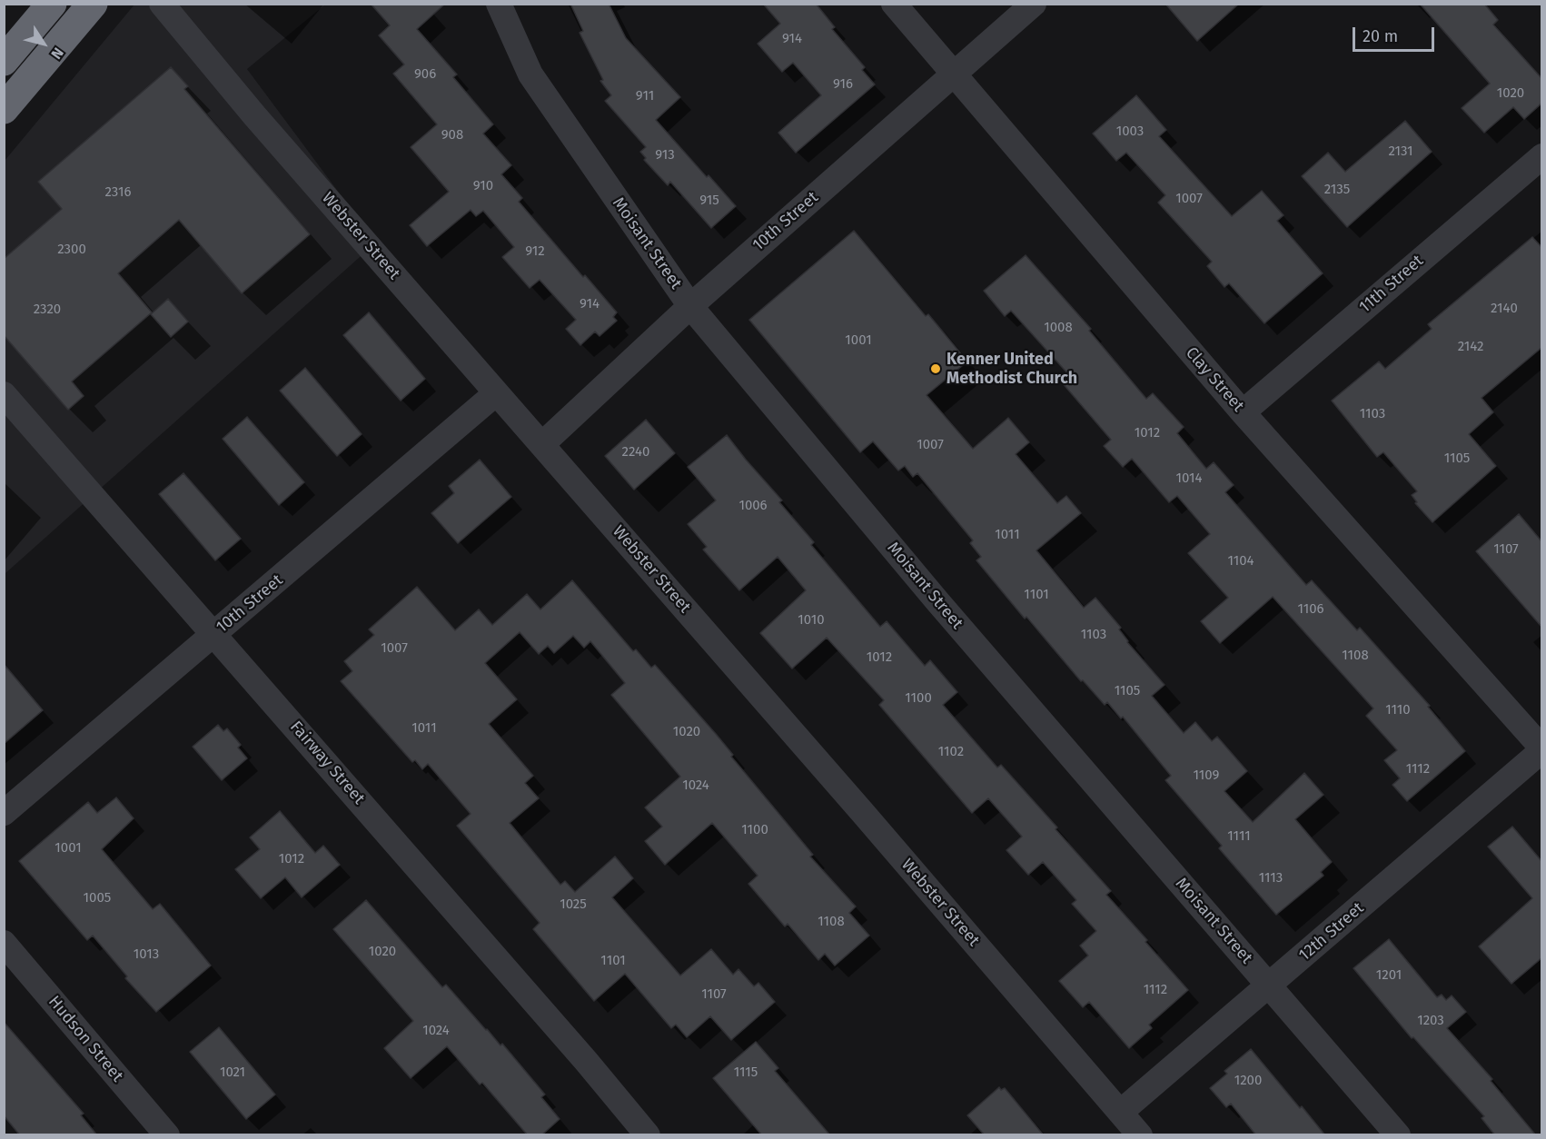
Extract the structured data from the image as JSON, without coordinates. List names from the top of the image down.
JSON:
{
  "streets": {
    "street": [
      "10th Street",
      "Webster Street",
      "Moisant Street",
      "11th Street",
      "Clay Street",
      "Fairway Street",
      "12th Street",
      "Hudson Street"
    ]
  },
  "crossings": [
    ["10th Street", "Webster Street"],
    ["10th Street", "Moisant Street"],
    ["10th Street", "Clay Street"],
    ["10th Street", "Fairway Street"],
    ["Webster Street", "12th Street"],
    ["Moisant Street", "12th Street"],
    ["11th Street", "Clay Street"],
    ["Clay Street", "12th Street"]
  ],
  "places": ["Kenner United Methodist Church"],
  "house_numbers": [
    "914",
    "906",
    "916",
    "1020",
    "911",
    "1003",
    "908",
    "2131",
    "913",
    "910",
    "2135",
    "2316",
    "1007",
    "915",
    "2300",
    "912",
    "914",
    "2140",
    "2320",
    "1008",
    "1001",
    "2142",
    "1103",
    "1012",
    "1007",
    "2240",
    "1105",
    "1014",
    "1006",
    "1011",
    "1107",
    "1104",
    "1101",
    "1106",
    "1010",
    "1103",
    "1007",
    "1108",
    "1012",
    "1105",
    "1100",
    "1110",
    "1011",
    "1020",
    "1102",
    "1112",
    "1109",
    "1024",
    "1100",
    "1111",
    "1001",
    "1012",
    "1113",
    "1005",
    "1025",
    "1108",
    "1020",
    "1013",
    "1101",
    "1201",
    "1112",
    "1107",
    "1203",
    "1024",
    "1021",
    "1115",
    "1200"
  ],
  "scale_bar": "20 m",
  "north": "bottom right"
}
